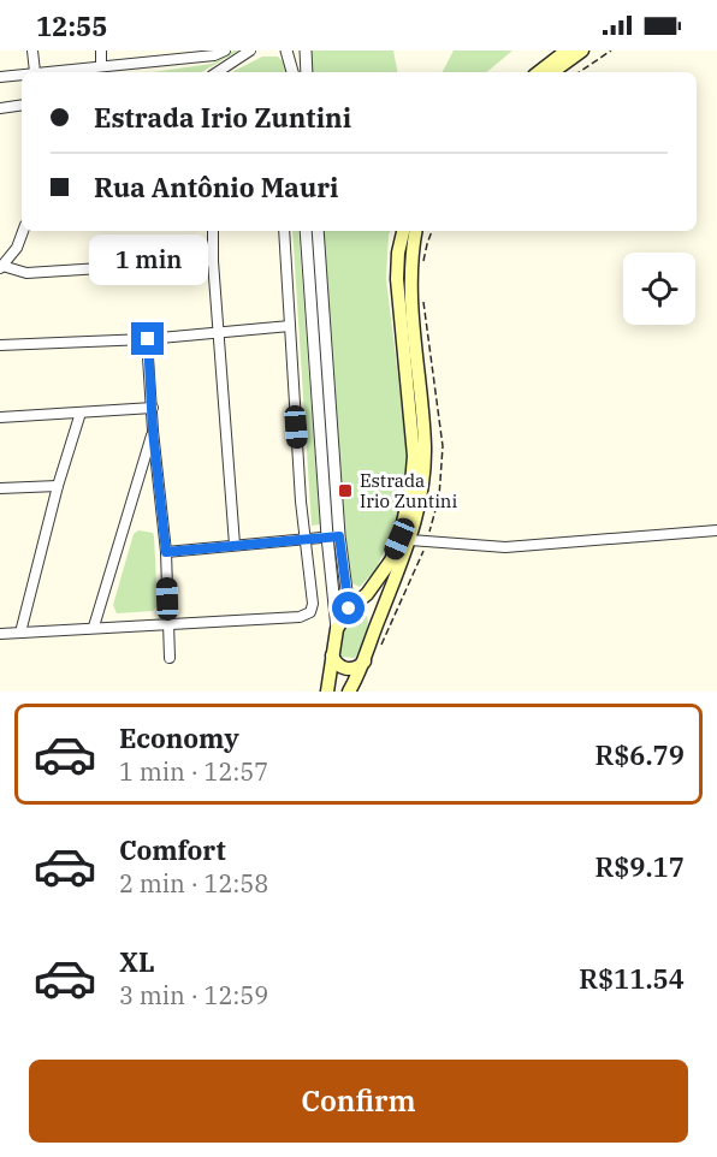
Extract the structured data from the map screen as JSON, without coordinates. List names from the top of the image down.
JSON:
{
  "places": {
    "transit": ["Estrada Irio Zuntini"]
  },
  "page": {
    "status": "12:55",
    "banner": ["Estrada Irio Zuntini", "Rua Antônio Mauri"],
    "bubble": "1 min",
    "list": [
      {
        "name": "Economy",
        "note": "1 min · 12:57",
        "value": "R$6.79"
      },
      {
        "name": "Comfort",
        "note": "2 min · 12:58",
        "value": "R$9.17"
      },
      {
        "name": "XL",
        "note": "3 min · 12:59",
        "value": "R$11.54"
      }
    ],
    "buttons": "Confirm"
  }
}
